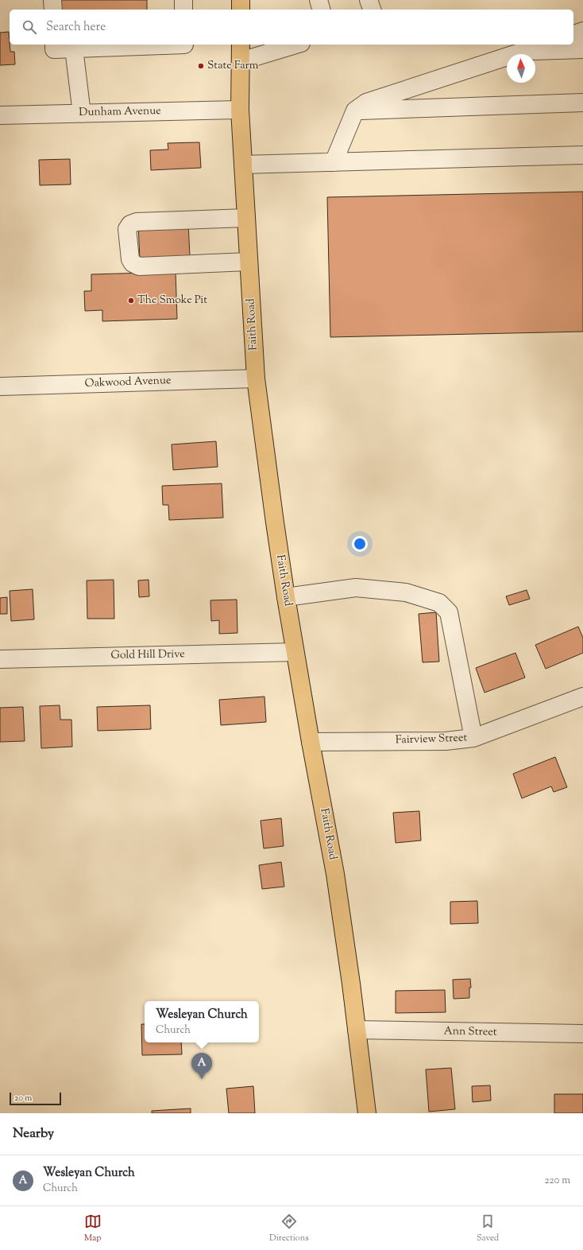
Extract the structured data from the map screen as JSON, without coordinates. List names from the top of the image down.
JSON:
{
  "streets": {
    "main road": ["Faith Road"],
    "street": [
      "Dunham Avenue",
      "Oakwood Avenue",
      "Gold Hill Drive",
      "Fairview Street",
      "Ann Street"
    ]
  },
  "crossings": [
    ["Dunham Avenue", "Faith Road"],
    ["Faith Road", "Oakwood Avenue"],
    ["Faith Road", "Gold Hill Drive"],
    ["Faith Road", "Fairview Street"],
    ["Faith Road", "Ann Street"]
  ],
  "places": ["State Farm", "The Smoke Pit"],
  "scale_bar": "20 m",
  "north": "top",
  "page": {
    "search": "Search here",
    "popup": ["Wesleyan Church", "Church"],
    "pins": "A",
    "scale": "20 m",
    "heading": "Nearby",
    "list": [
      {
        "mark": "A",
        "name": "Wesleyan Church",
        "note": "Church",
        "value": "220 m"
      }
    ],
    "nav": ["Map", "Directions", "Saved"]
  }
}
